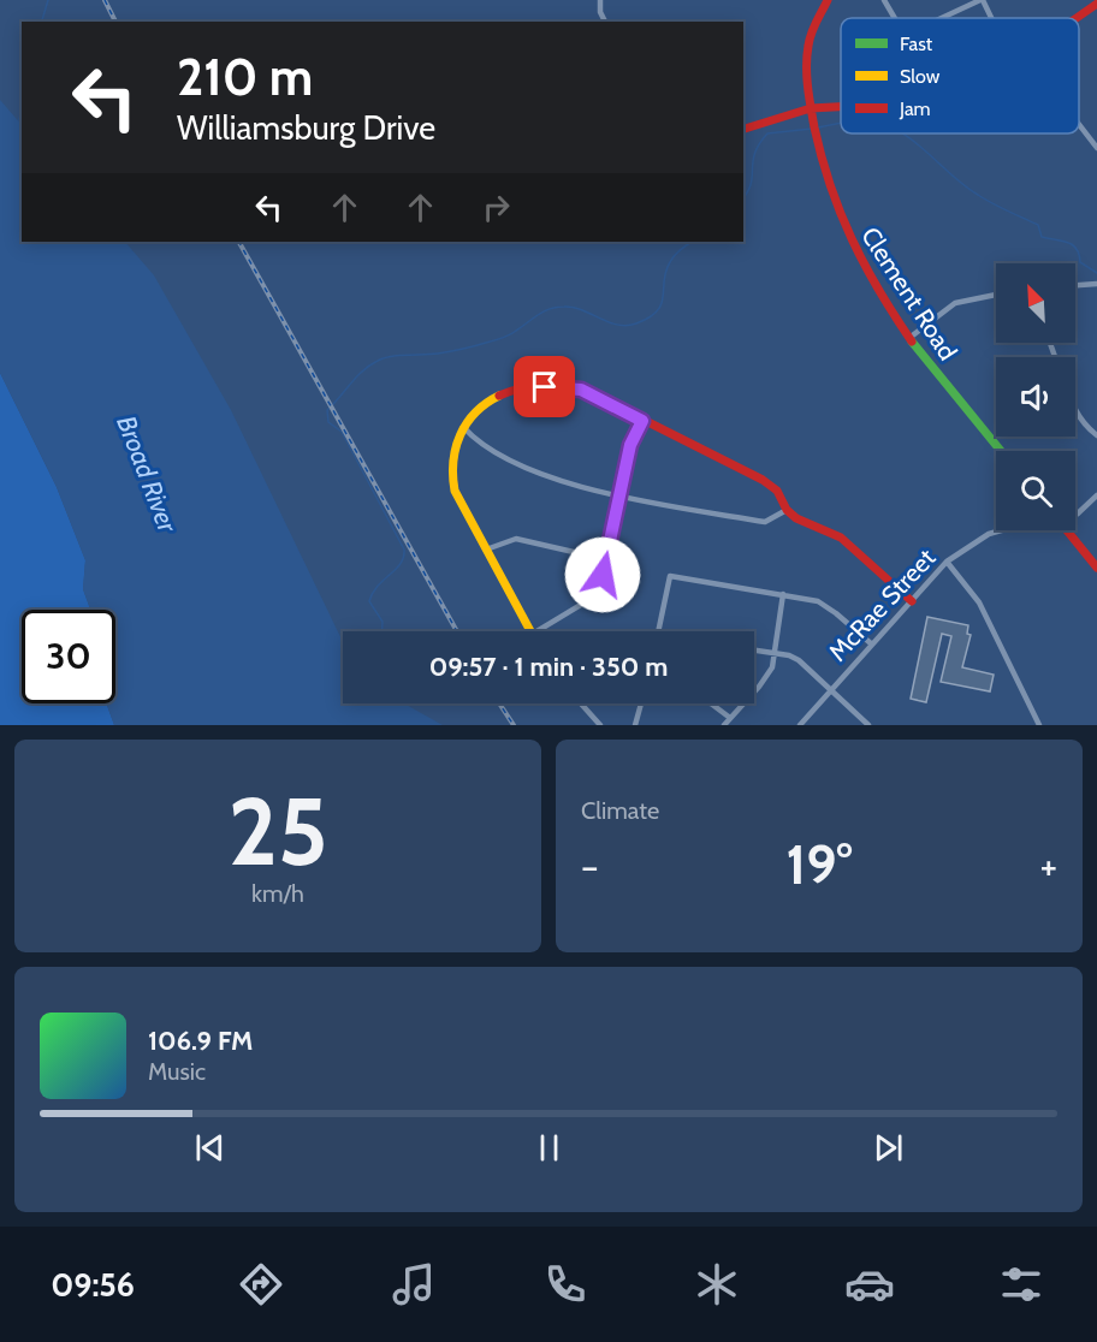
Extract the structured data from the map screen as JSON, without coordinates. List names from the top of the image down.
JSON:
{
  "streets": {
    "street": ["Clement Road", "McRae Street"]
  },
  "water": ["Broad River"],
  "legend": ["Fast", "Slow", "Jam"],
  "north": "top left",
  "page": {
    "turn": ["210 m", "Williamsburg Drive"],
    "limit": "30",
    "trip": "09:57 · 1 min · 350 m",
    "tile": [
      ["25", "km/h"],
      "Climate"
    ],
    "heat": ["−", "19°", "+"],
    "song": ["106.9 FM", "Music"],
    "tabs": "09:56"
  }
}
